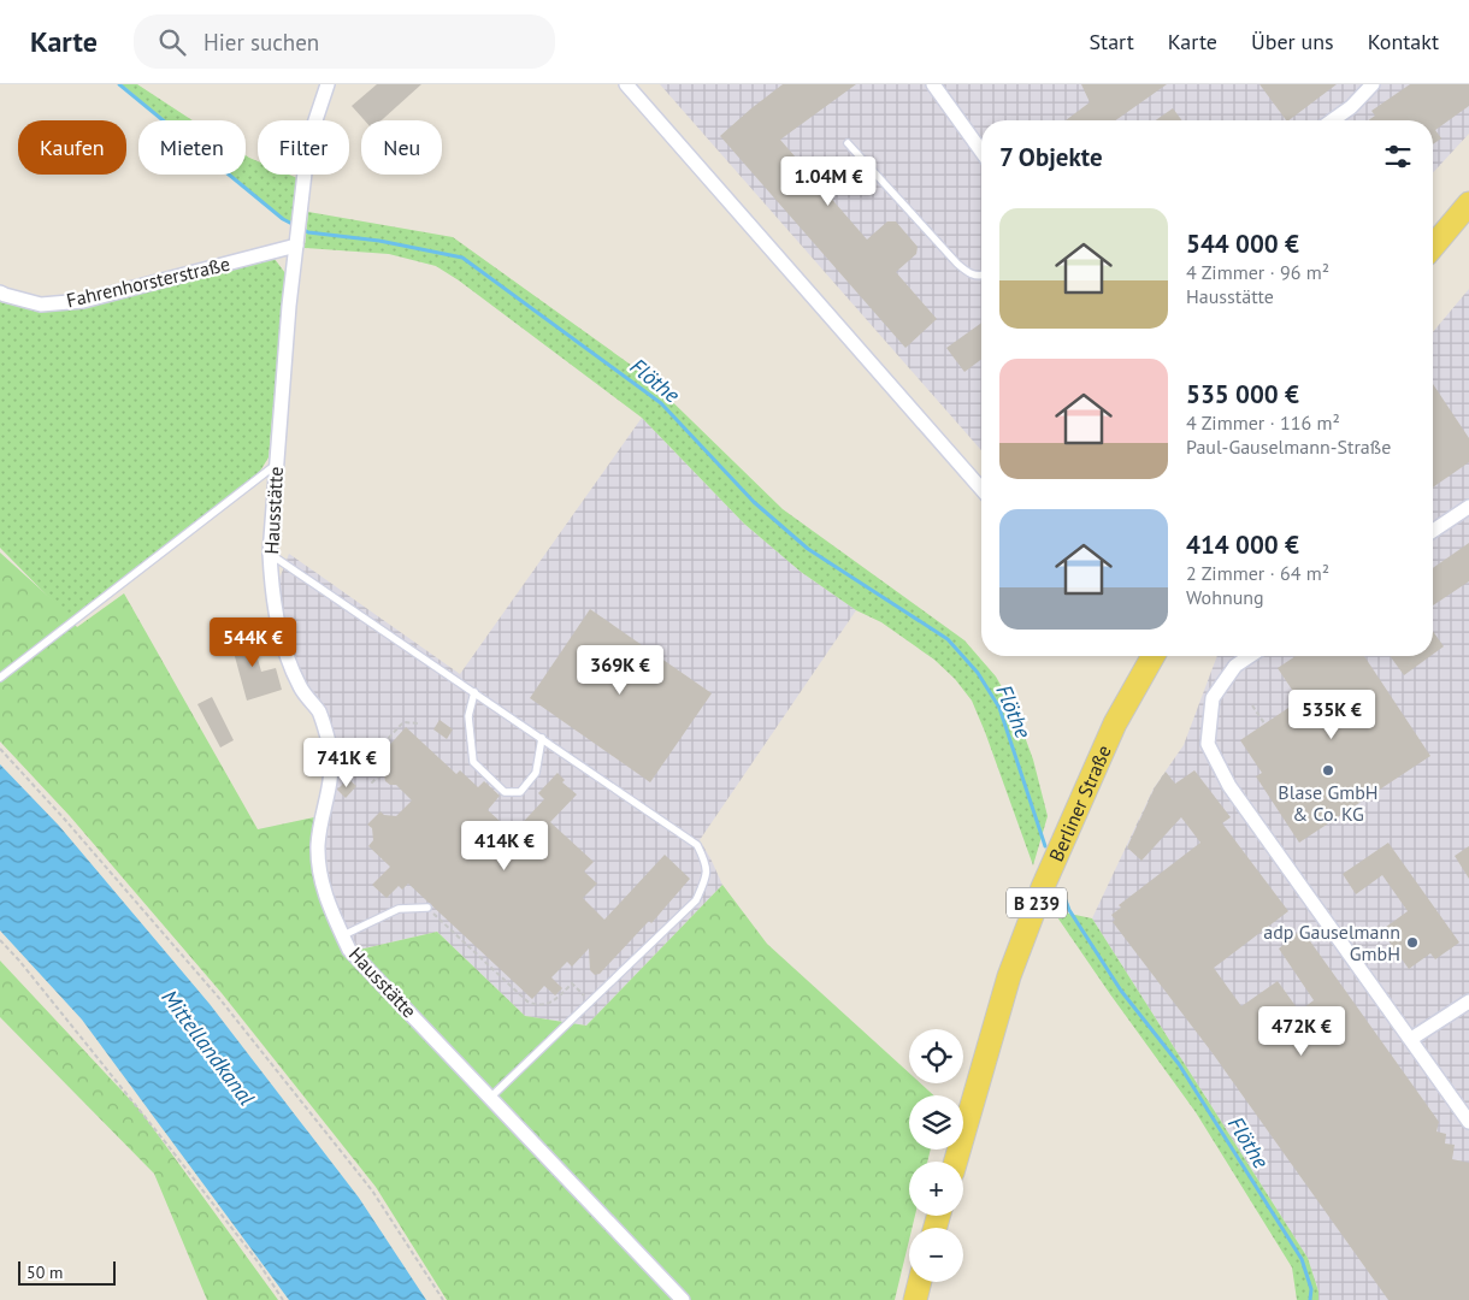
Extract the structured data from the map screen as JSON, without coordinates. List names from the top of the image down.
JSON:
{
  "streets": {
    "main road": ["Berliner Straße", "B 239"],
    "street": ["Fahrenhorsterstraße", "Hausstätte"]
  },
  "crossings": [
    ["Fahrenhorsterstraße", "Hausstätte"]
  ],
  "water": ["Flöthe", "Mittellandkanal"],
  "places": ["Blase GmbH & Co. KG", "adp Gauselmann GmbH"],
  "scale_bar": "50 m",
  "page": {
    "header": "Karte",
    "search": "Hier suchen",
    "nav": [
      "Start",
      "Karte",
      "Über uns",
      "Kontakt"
    ],
    "chip": [
      "Kaufen",
      "Mieten",
      "Filter",
      "Neu"
    ],
    "heading": "7 Objekte",
    "price": [
      "1.04M €",
      "544K €",
      "369K €",
      "535K €",
      "741K €",
      "414K €",
      "472K €"
    ],
    "list": [
      {
        "name": "544 000 €",
        "note": "4 Zimmer · 96 m² · Hausstätte"
      },
      {
        "name": "535 000 €",
        "note": "4 Zimmer · 116 m² · Paul-Gauselmann-Straße"
      },
      {
        "name": "414 000 €",
        "note": "2 Zimmer · 64 m² · Wohnung"
      }
    ],
    "map_buttons": ["+", "−"],
    "scale": "50 m"
  }
}
